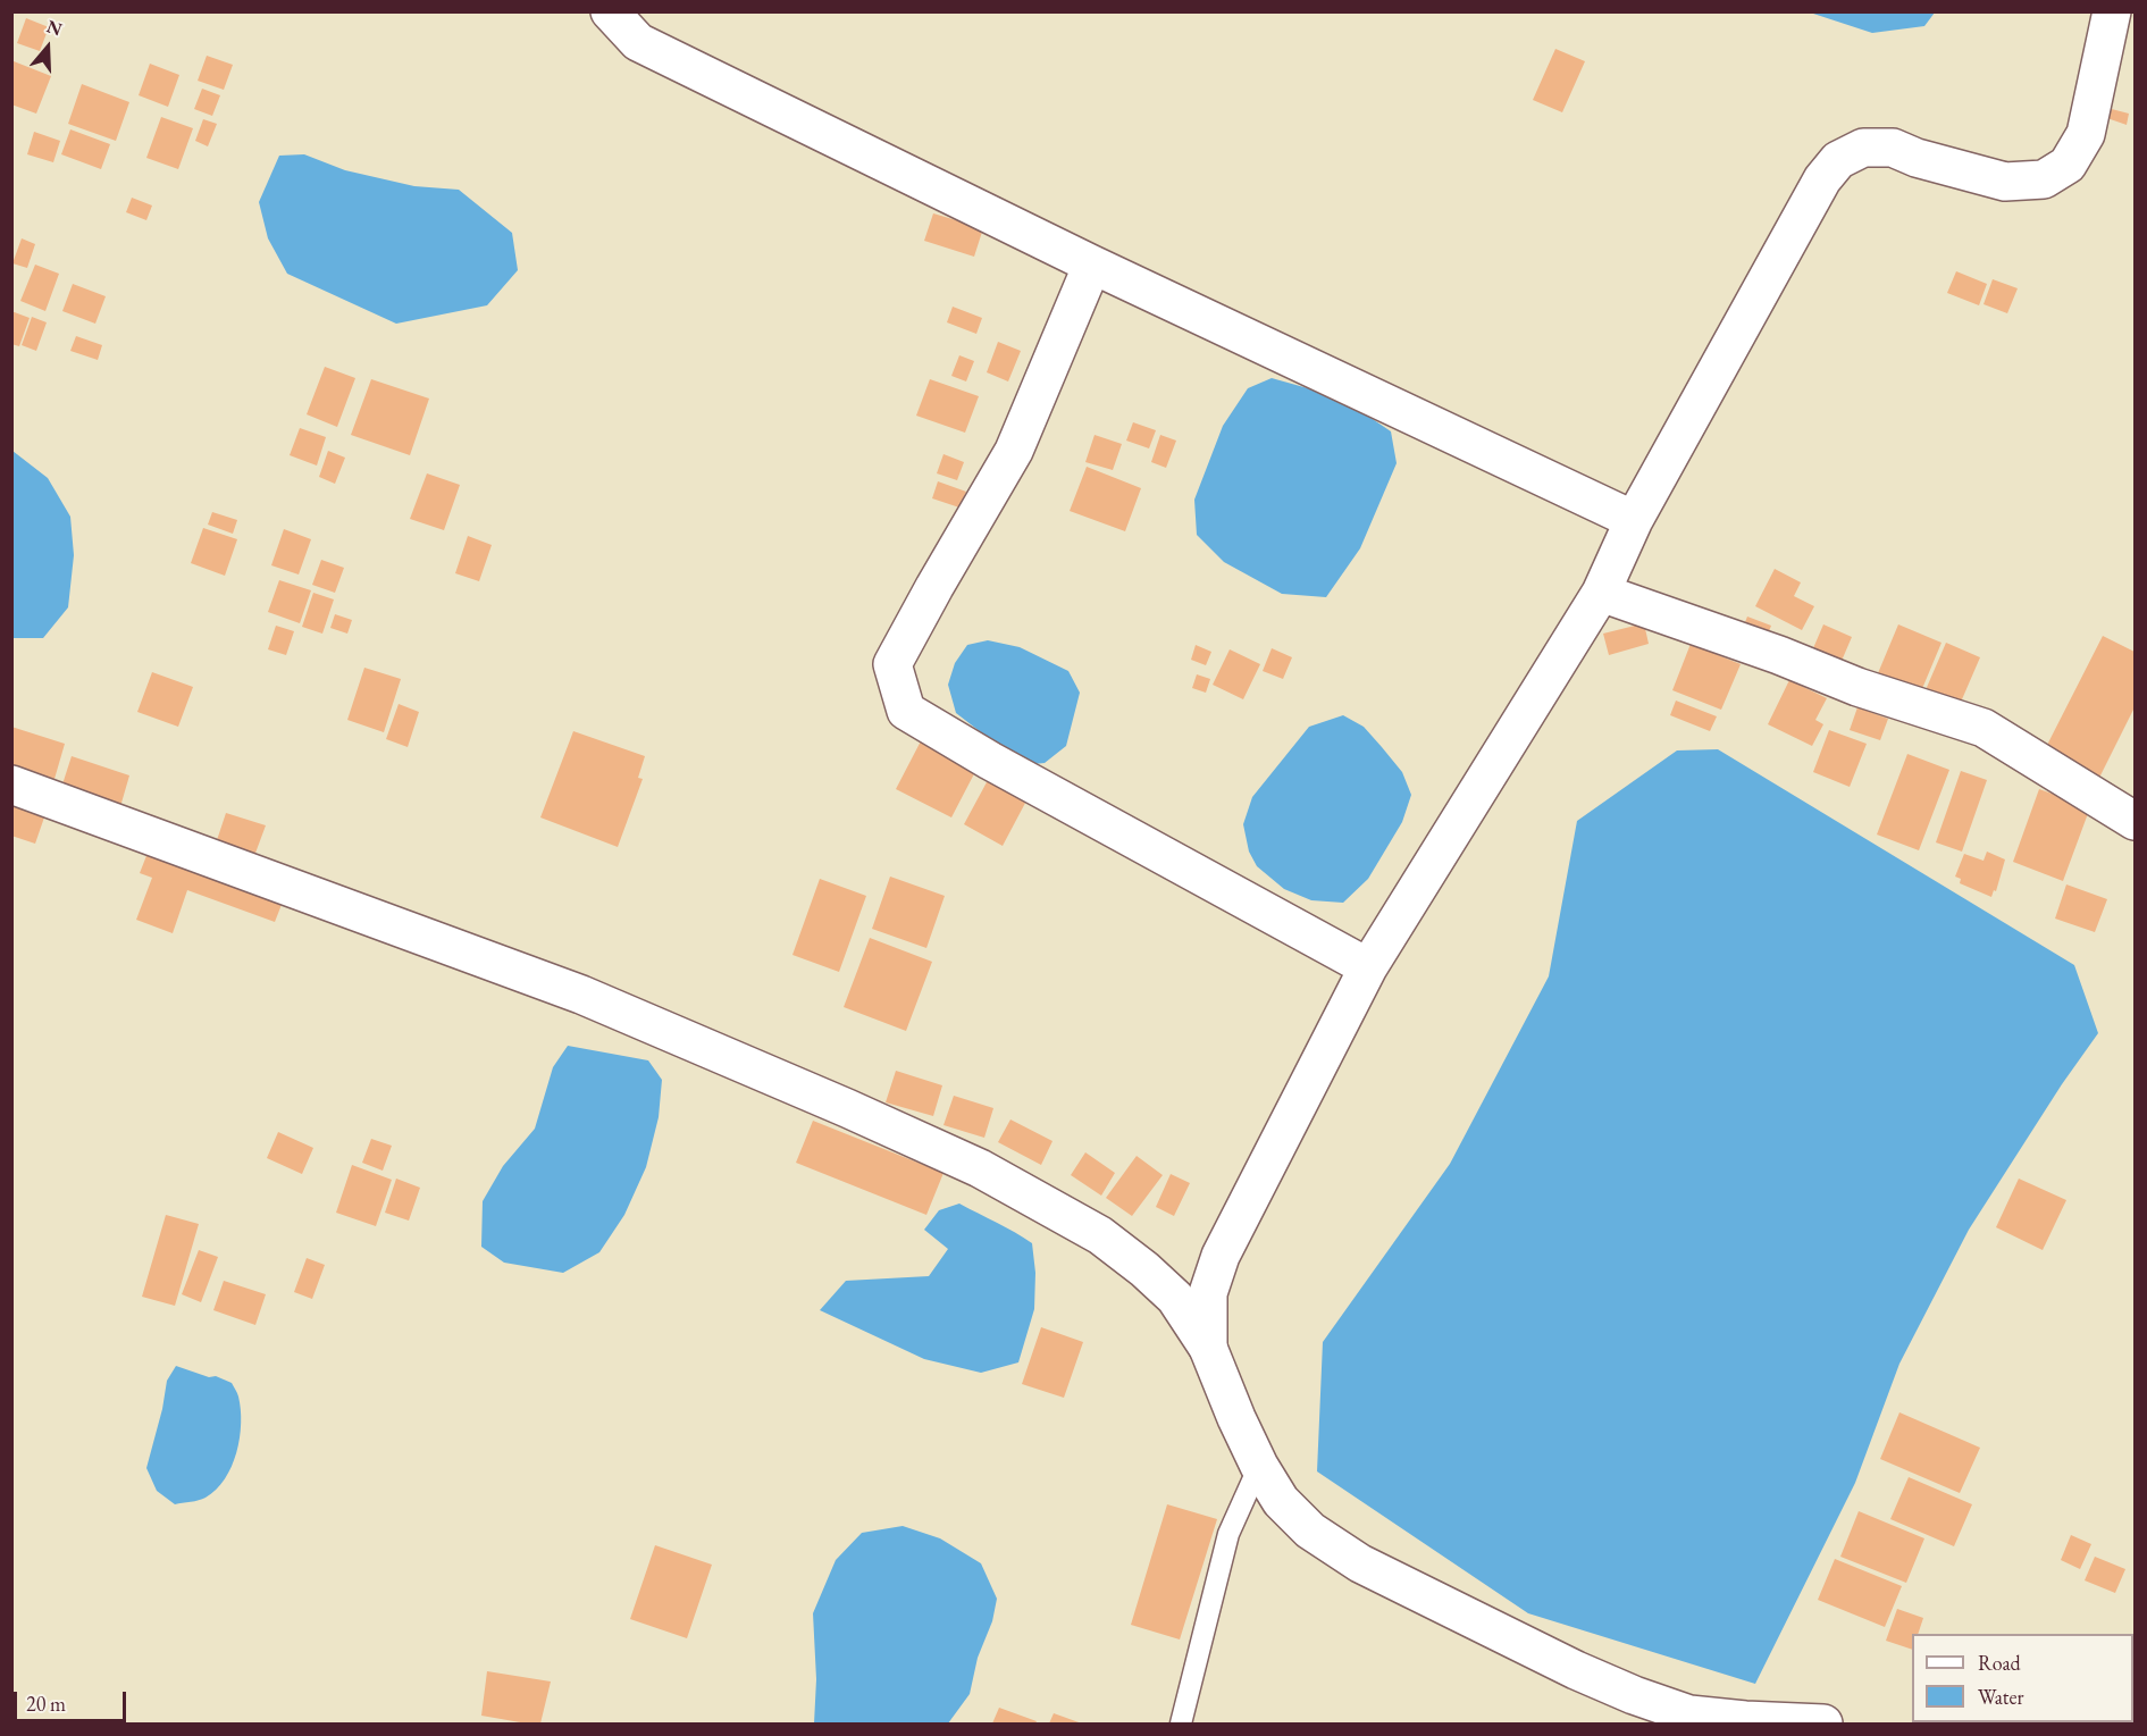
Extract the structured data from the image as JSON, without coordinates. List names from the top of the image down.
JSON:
{
  "legend": ["Road", "Water"],
  "scale_bar": "20 m",
  "north": "top"
}
